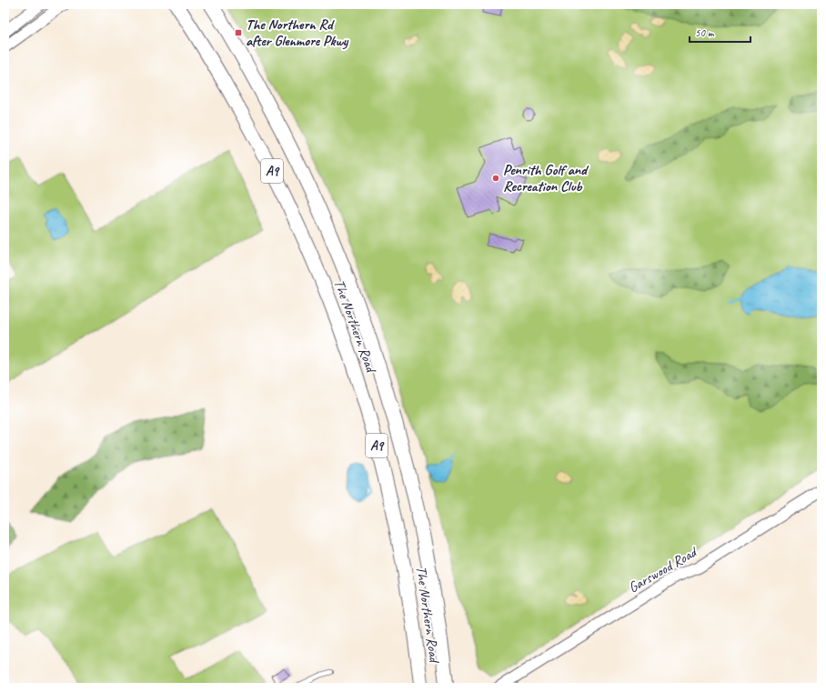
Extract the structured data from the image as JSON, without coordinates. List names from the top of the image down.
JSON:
{
  "streets": {
    "highway": ["A9", "The Northern Road"],
    "street": ["Garswood Road"]
  },
  "places": {
    "transit": ["The Northern Rd after Glenmore Pkwy"],
    "other": ["Penrith Golf and Recreation Club"]
  },
  "scale_bar": "50 m"
}
